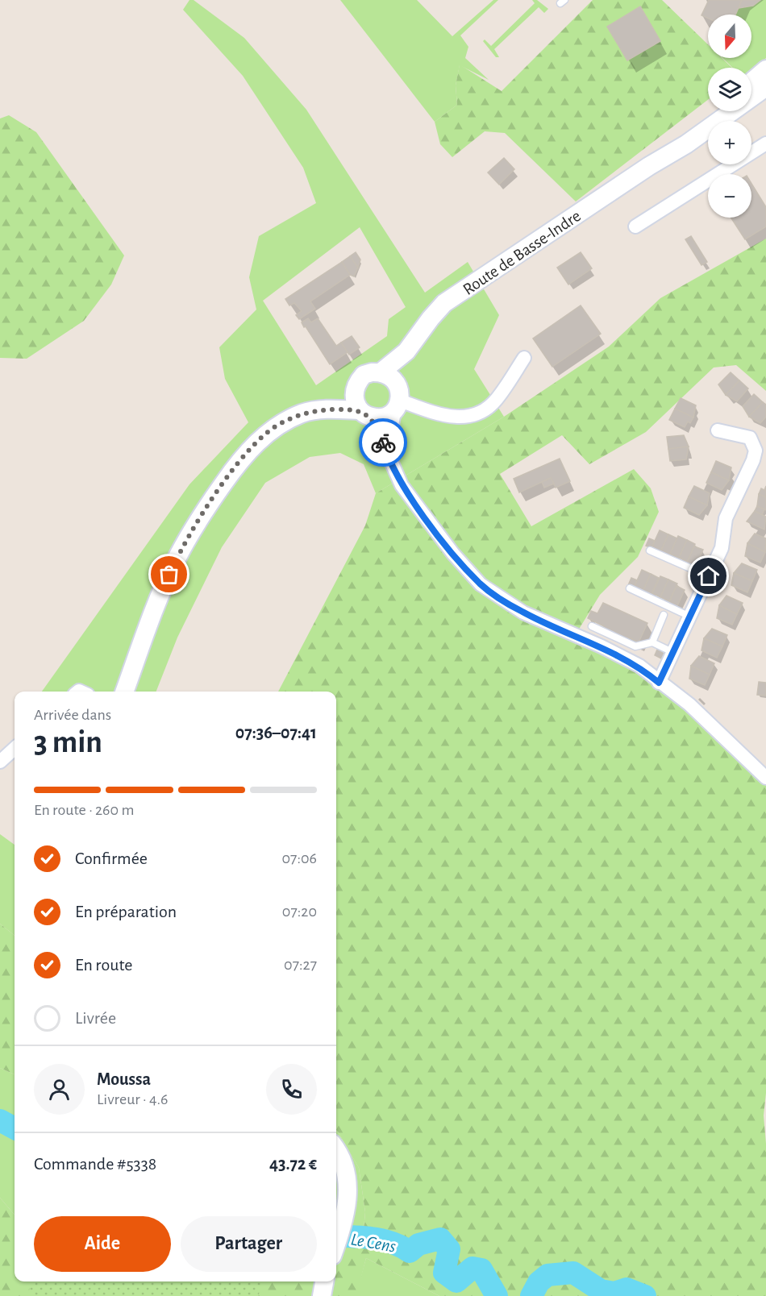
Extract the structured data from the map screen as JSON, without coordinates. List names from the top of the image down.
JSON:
{
  "streets": {
    "main road": ["Route de Basse-Indre"]
  },
  "water": ["Le Cens"],
  "north": "bottom",
  "page": {
    "map_buttons": ["+", "−"],
    "heading": ["3 min", "Arrivée dans", "07:36–07:41"],
    "panel": [
      "Moussa",
      "Livreur · 4.6",
      "Commande #5338",
      "43.72 €"
    ],
    "bar": "En route · 260 m",
    "list": [
      ["Confirmée", "07:06"],
      ["En préparation", "07:20"],
      ["En route", "07:27"],
      "Livrée"
    ],
    "buttons": ["Aide", "Partager"]
  }
}
